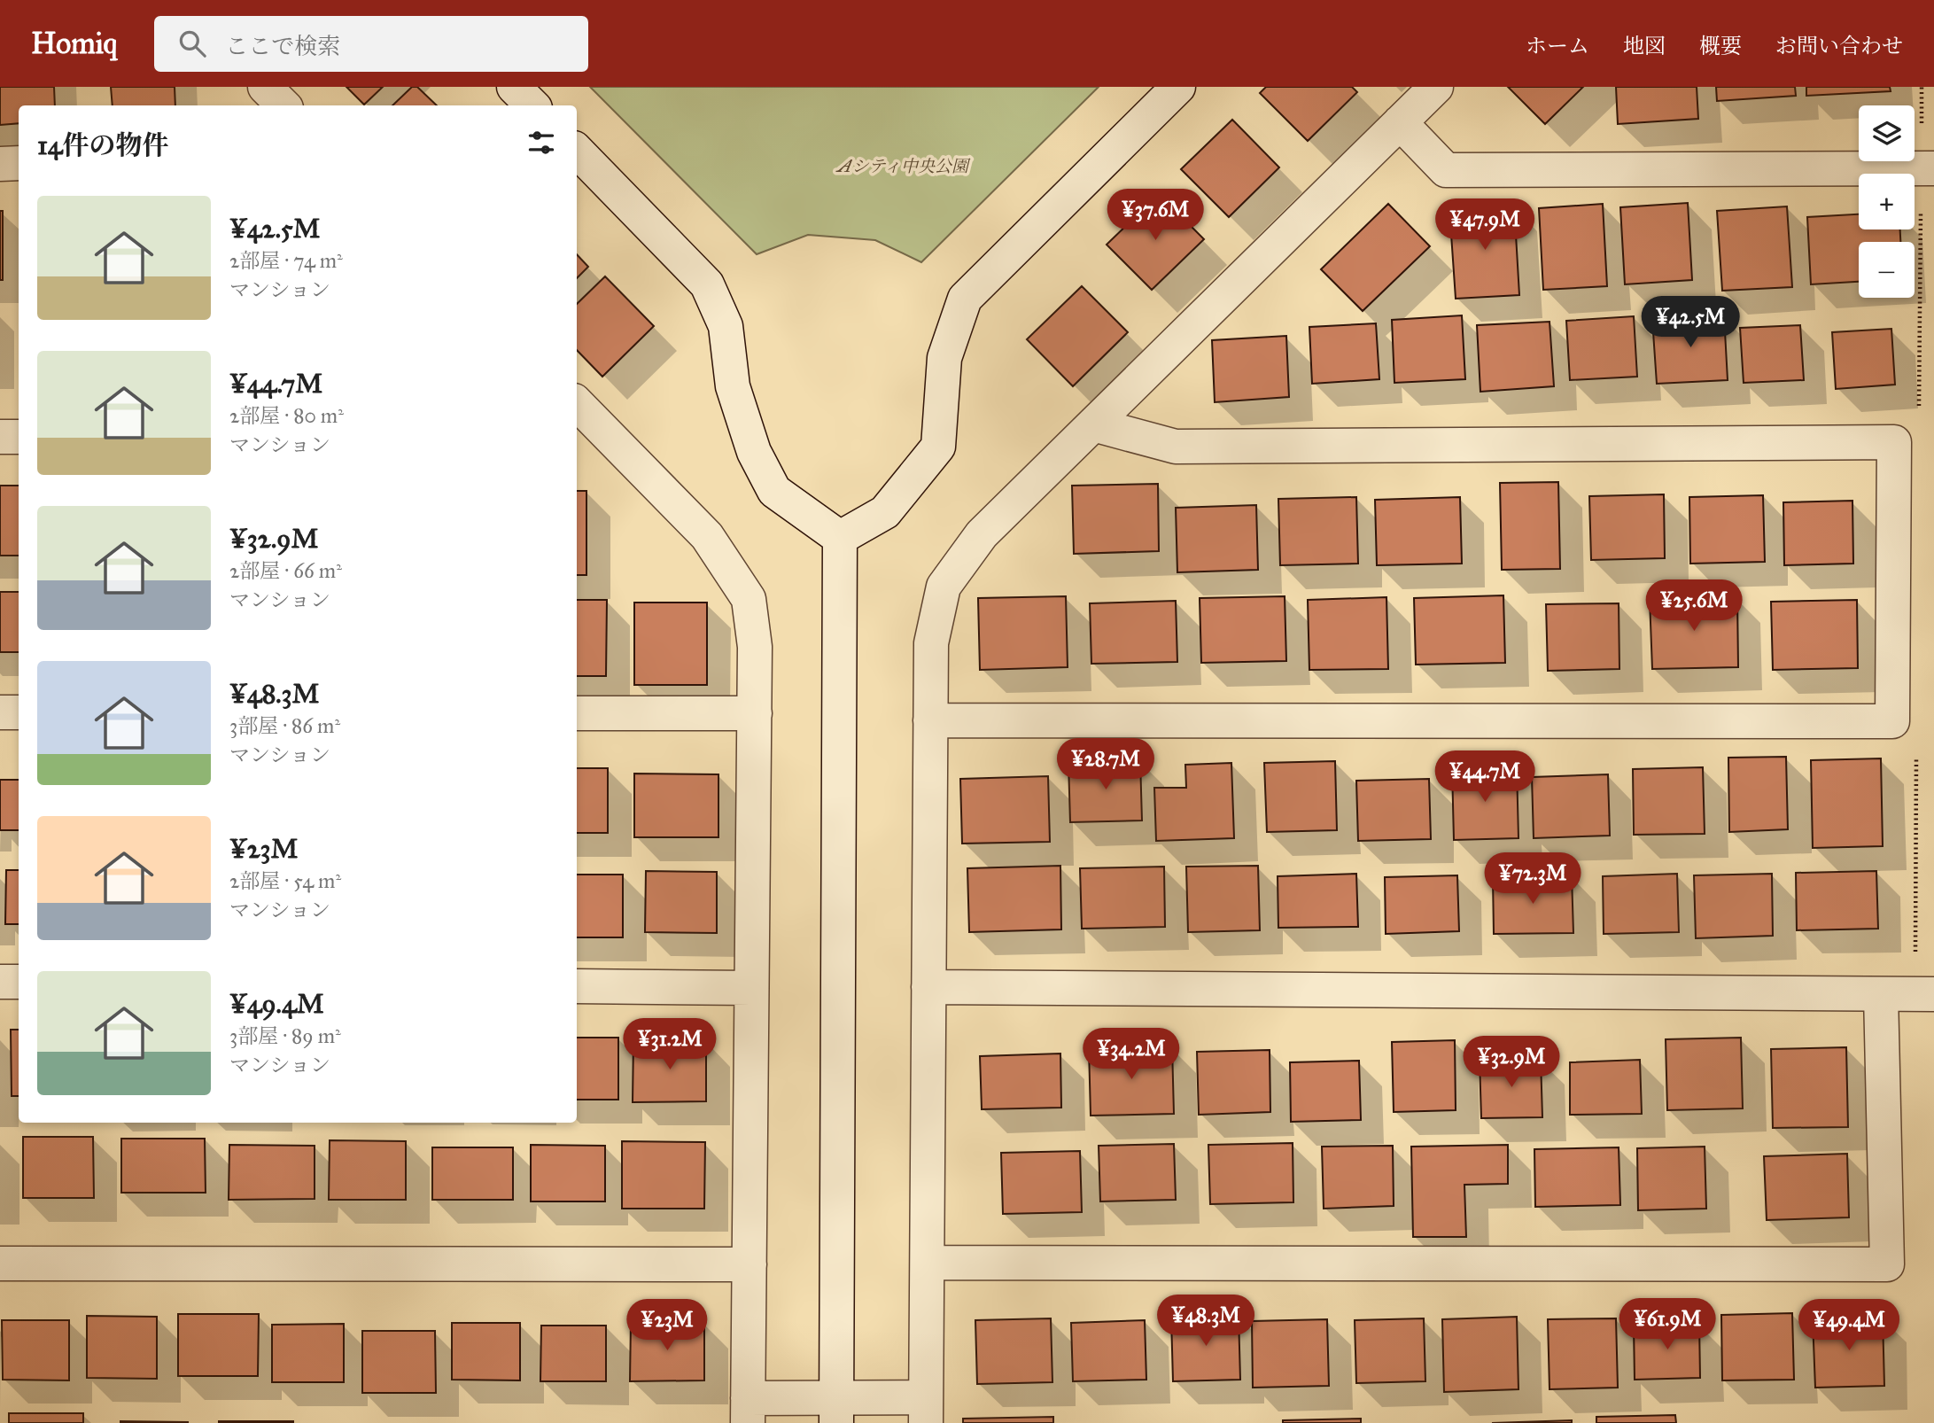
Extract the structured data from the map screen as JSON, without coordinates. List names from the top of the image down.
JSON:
{
  "parks": ["Aシティ中央公園"],
  "page": {
    "header": "Homiq",
    "search": "ここで検索",
    "nav": [
      "ホーム",
      "地図",
      "概要",
      "お問い合わせ"
    ],
    "map_buttons": ["+", "−"],
    "heading": "14件の物件",
    "list": [
      {
        "name": "¥42.5M",
        "note": "2部屋 · 74 m² · マンション"
      },
      {
        "name": "¥44.7M",
        "note": "2部屋 · 80 m² · マンション"
      },
      {
        "name": "¥32.9M",
        "note": "2部屋 · 66 m² · マンション"
      },
      {
        "name": "¥48.3M",
        "note": "3部屋 · 86 m² · マンション"
      },
      {
        "name": "¥23M",
        "note": "2部屋 · 54 m² · マンション"
      },
      {
        "name": "¥49.4M",
        "note": "3部屋 · 89 m² · マンション"
      }
    ],
    "price": [
      "¥37.6M",
      "¥47.9M",
      "¥42.5M",
      "¥25.6M",
      "¥28.7M",
      "¥44.7M",
      "¥72.3M",
      "¥31.2M",
      "¥34.2M",
      "¥32.9M",
      "¥48.3M",
      "¥61.9M",
      "¥23M",
      "¥49.4M"
    ]
  }
}
